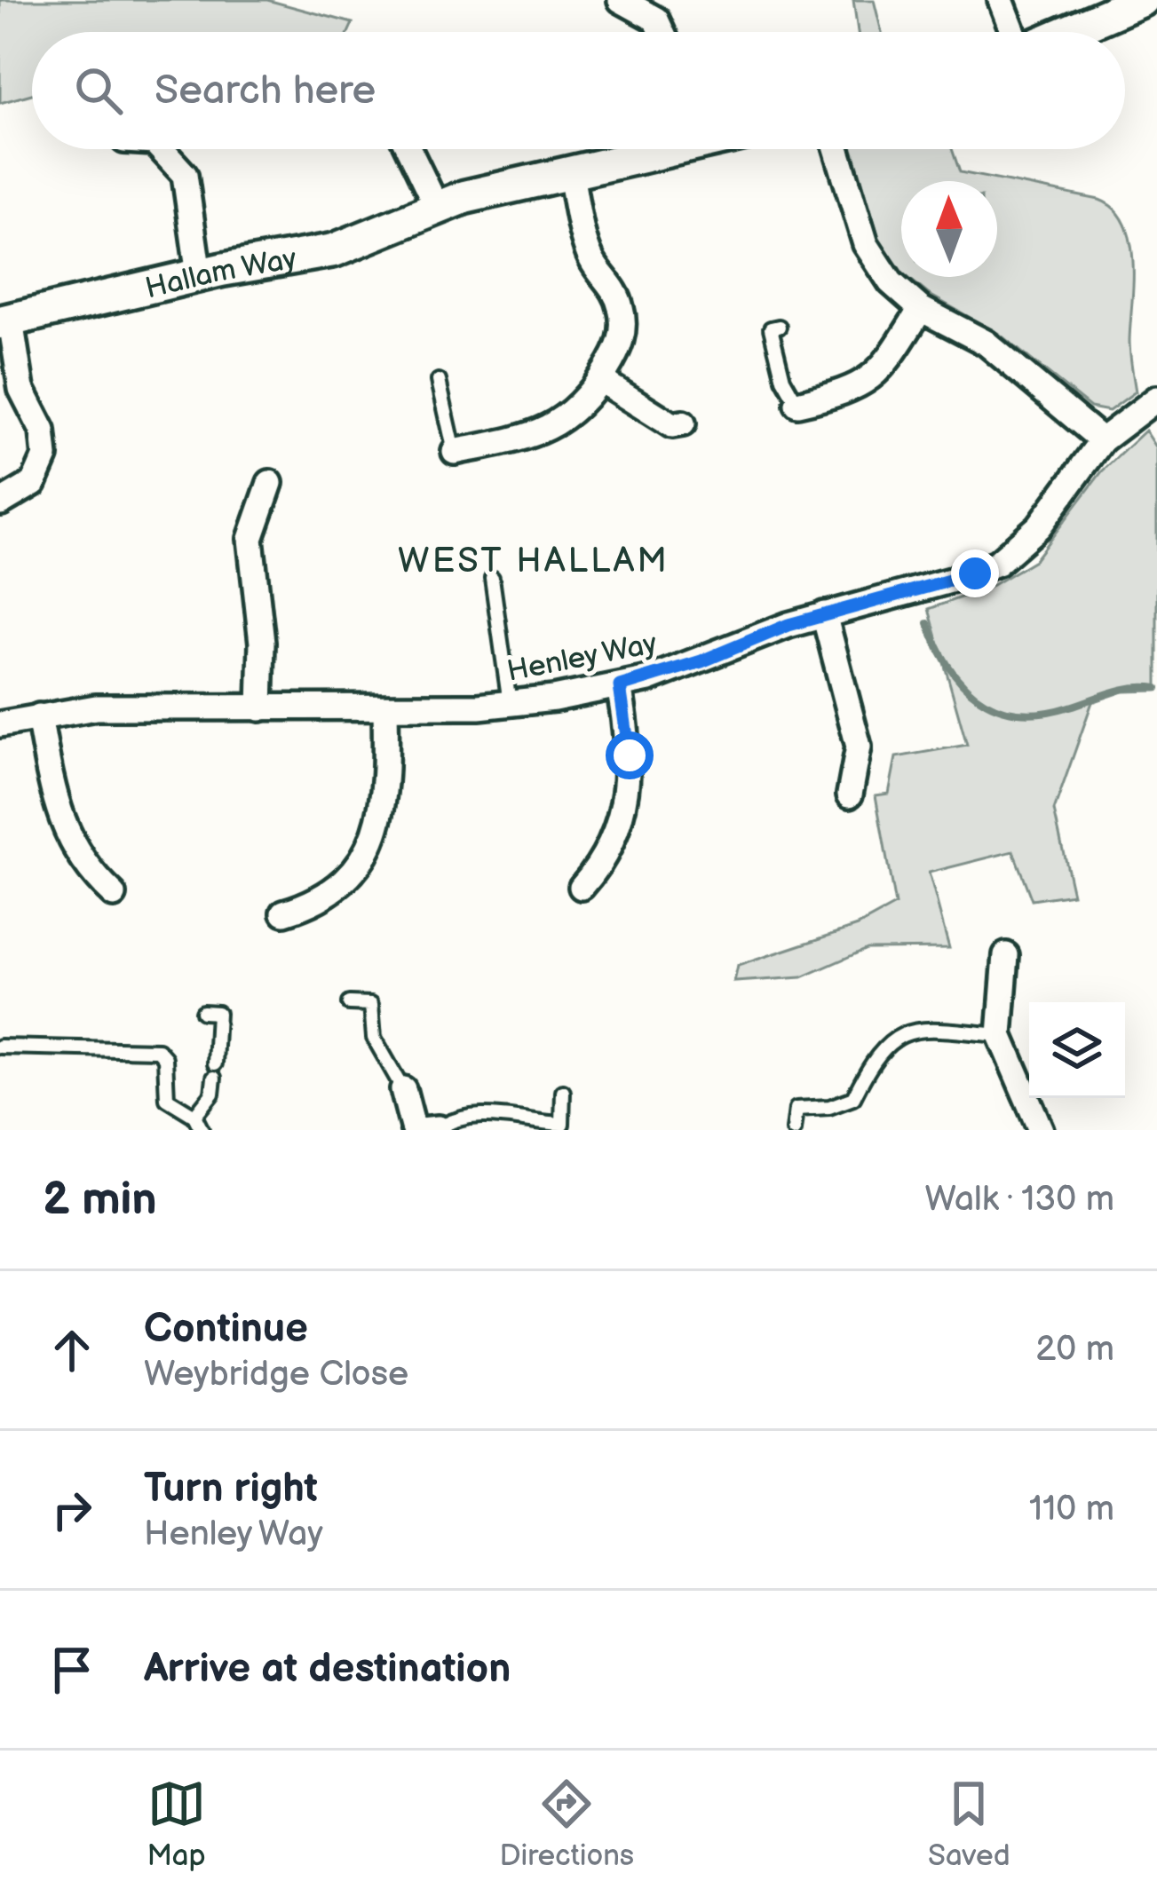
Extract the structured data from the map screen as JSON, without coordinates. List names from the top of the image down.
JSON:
{
  "streets": {
    "street": ["Hallam Way", "Henley Way"]
  },
  "districts": ["WEST HALLAM"],
  "north": "top",
  "page": {
    "search": "Search here",
    "heading": ["2 min", "Walk · 130 m"],
    "list": [
      ["Continue", "Weybridge Close", "20 m"],
      ["Turn right", "Henley Way", "110 m"],
      "Arrive at destination"
    ],
    "nav": ["Map", "Directions", "Saved"]
  }
}
